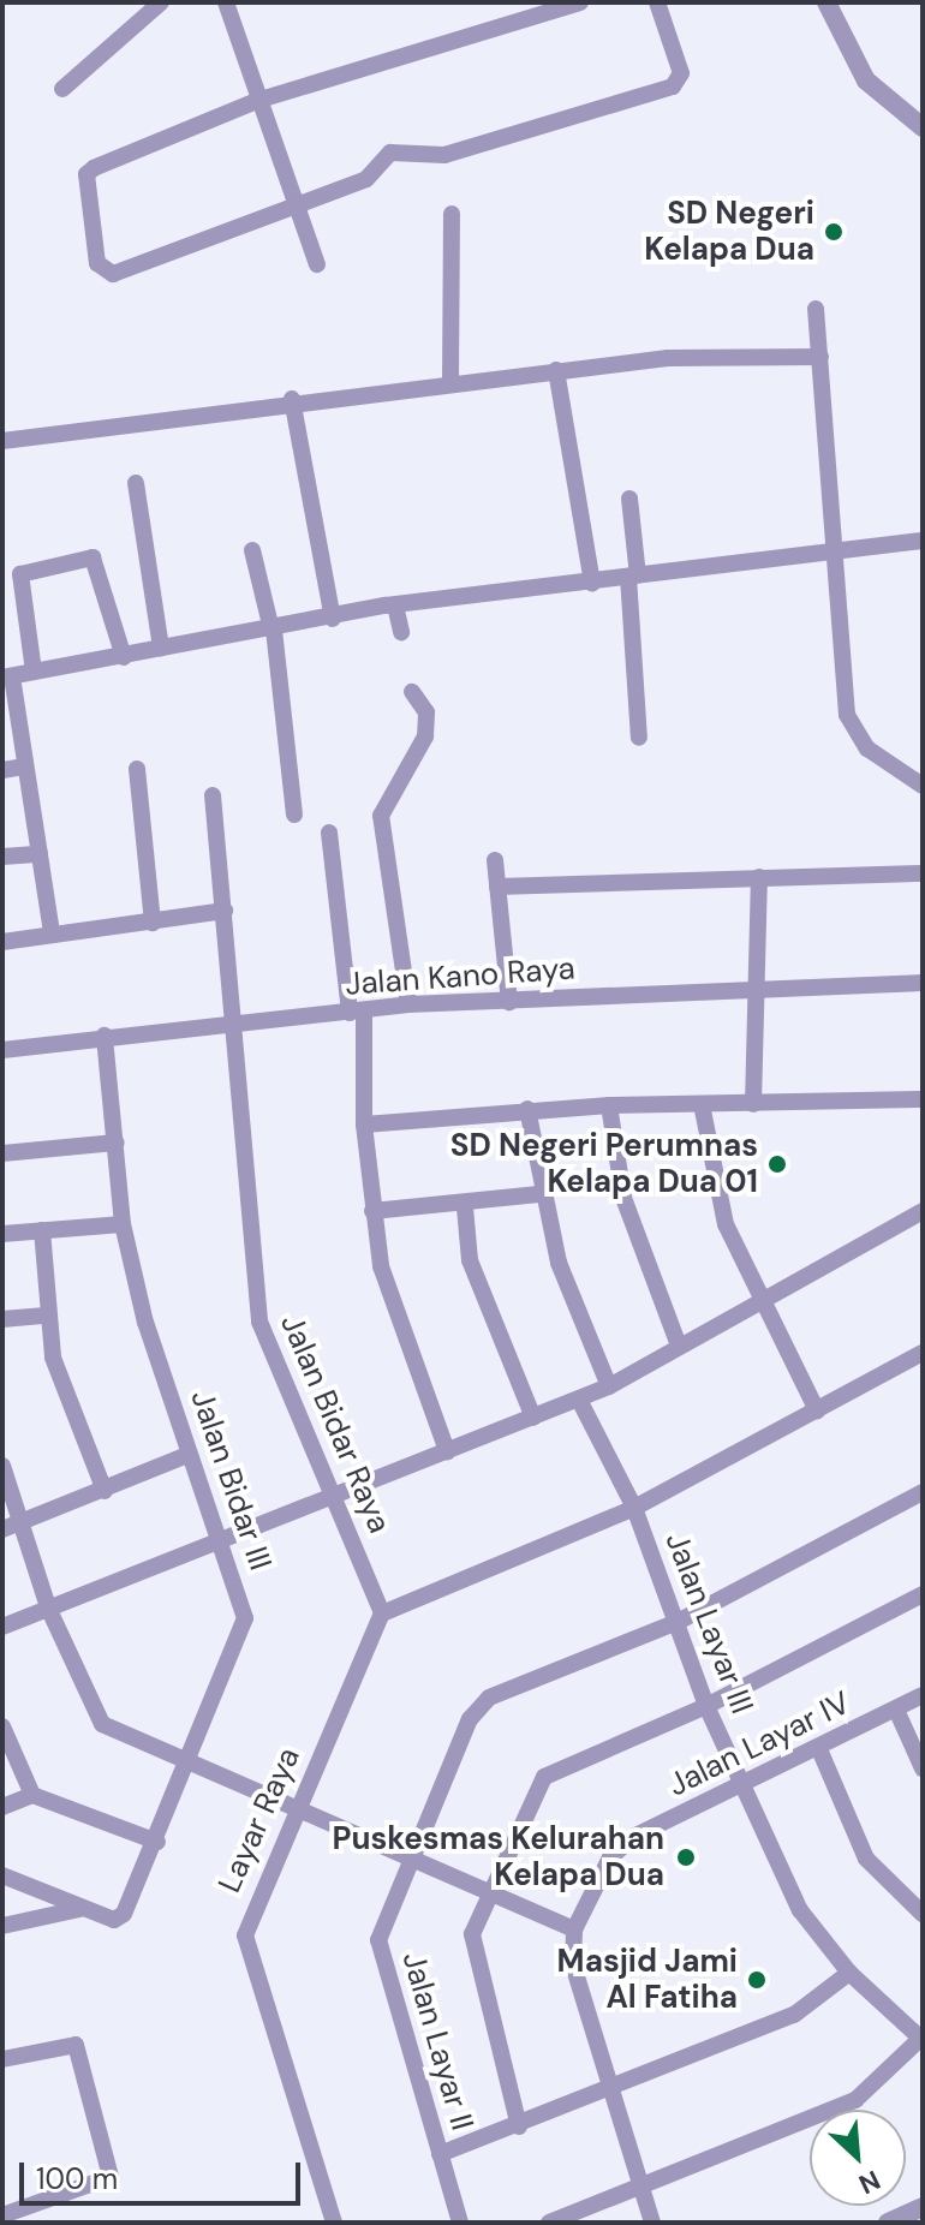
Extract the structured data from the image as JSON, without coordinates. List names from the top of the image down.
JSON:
{
  "streets": {
    "street": [
      "Jalan Kano Raya",
      "Jalan Bidar Raya",
      "Jalan Bidar III",
      "Jalan Layar III",
      "Jalan Layar IV",
      "Layar Raya",
      "Jalan Layar II"
    ]
  },
  "crossings": [
    ["Jalan Kano Raya", "Jalan Bidar Raya"],
    ["Jalan Kano Raya", "Jalan Bidar III"],
    ["Jalan Bidar Raya", "Layar Raya"],
    ["Jalan Layar III", "Jalan Layar IV"],
    ["Jalan Layar III", "Jalan Layar II"]
  ],
  "places": [
    "SD Negeri Kelapa Dua",
    "SD Negeri Perumnas Kelapa Dua 01",
    "Puskesmas Kelurahan Kelapa Dua",
    "Masjid Jami Al Fatiha"
  ],
  "scale_bar": "100 m",
  "north": "bottom right"
}
